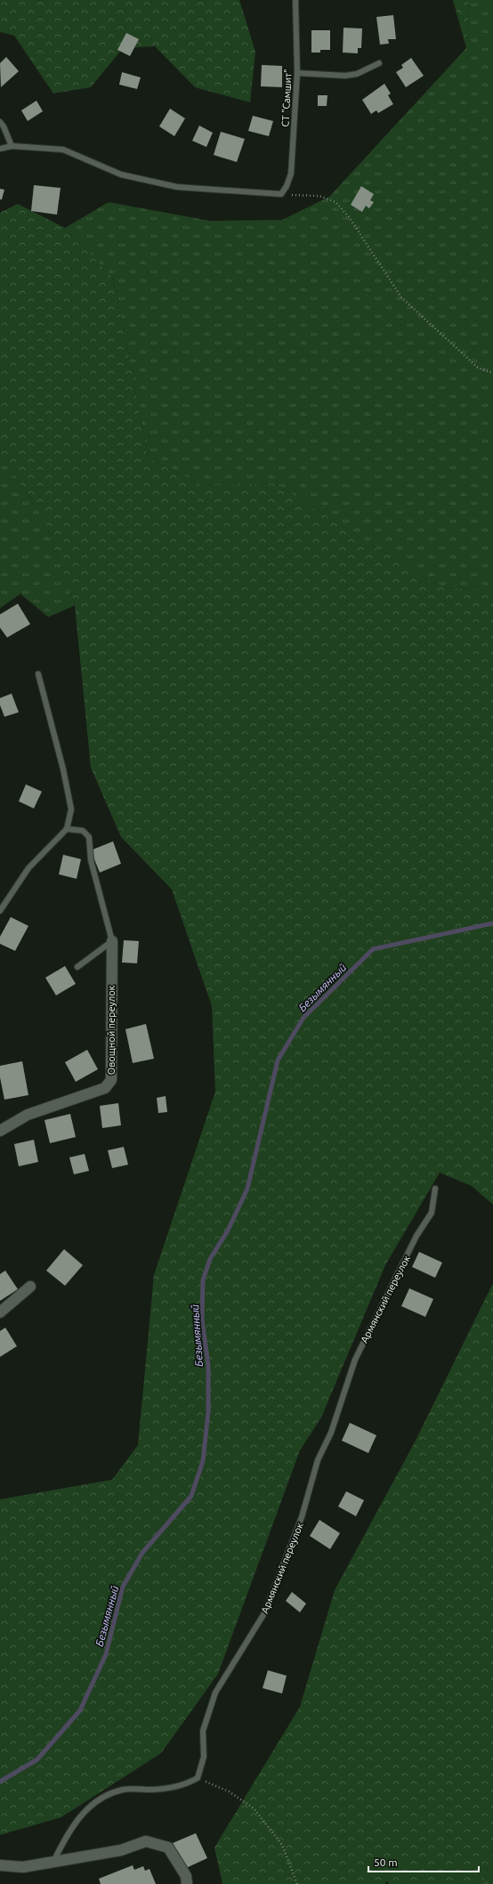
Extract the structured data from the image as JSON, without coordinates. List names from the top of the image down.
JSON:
{
  "streets": {
    "street": ["Овощной переулок"],
    "lane": ["СТ \"Самшит\"", "Армянский переулок"]
  },
  "water": ["Безымянный"],
  "scale_bar": "50 m"
}
